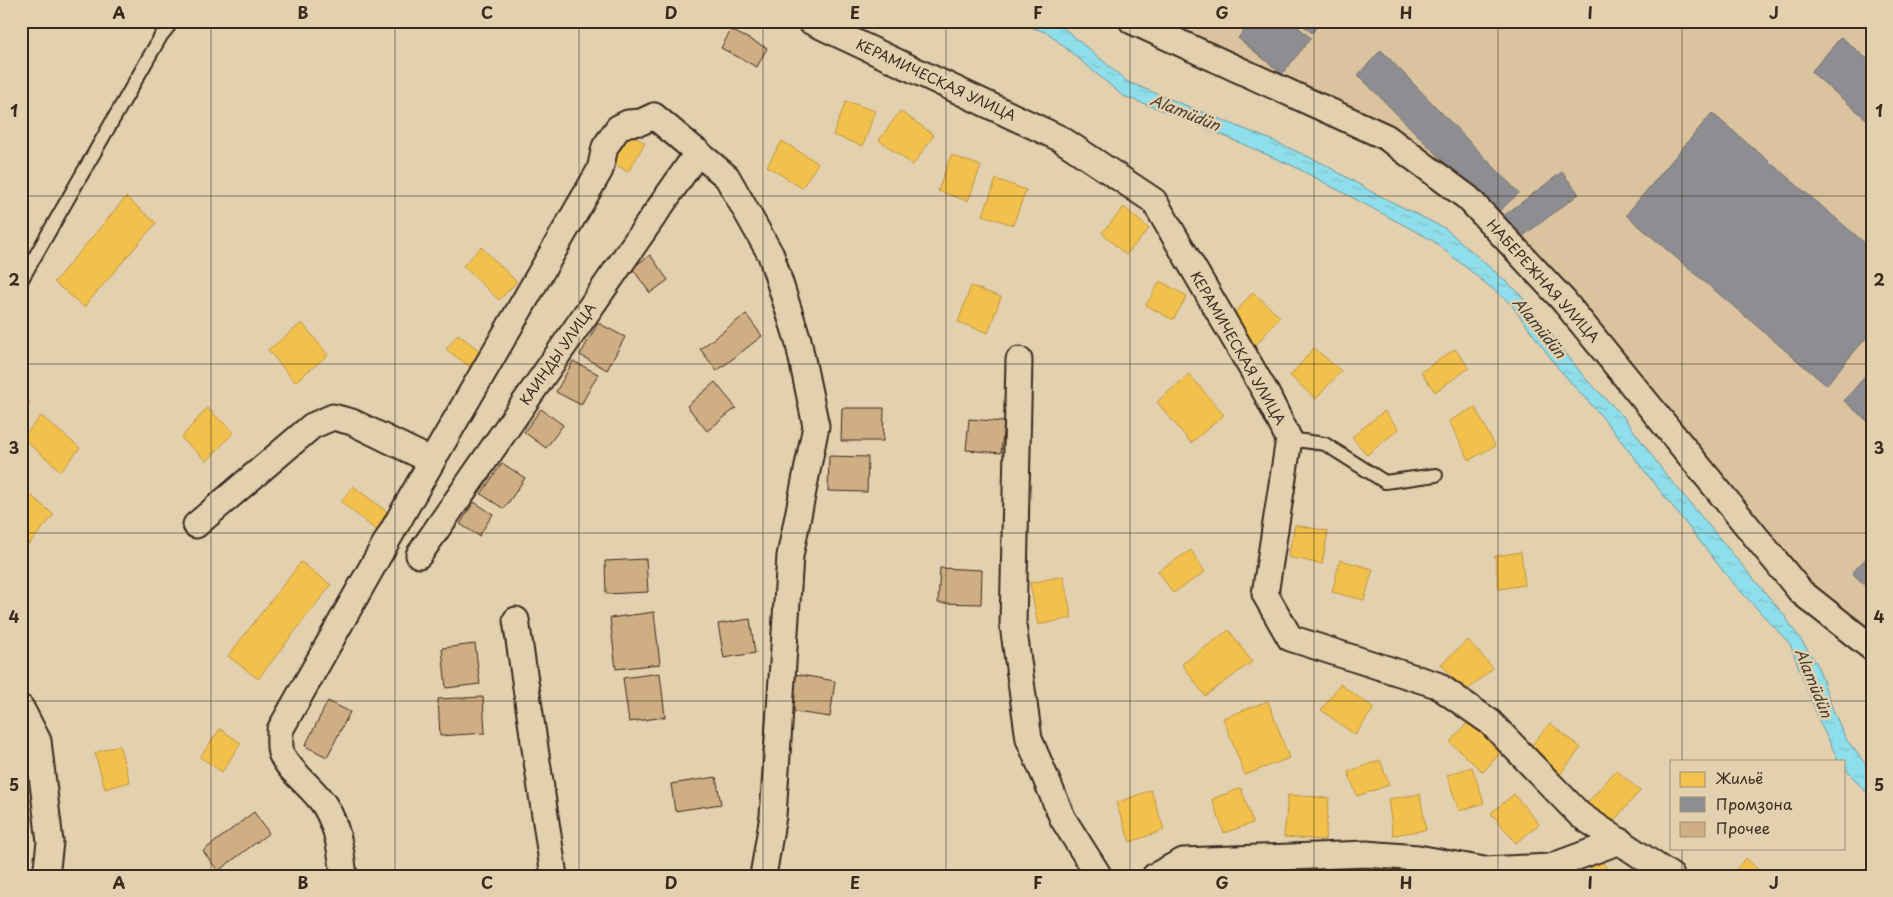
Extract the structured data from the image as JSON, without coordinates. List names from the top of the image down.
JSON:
{
  "streets": {
    "street": ["КЕРАМИЧЕСКАЯ УЛИЦА", "НАБЕРЕЖНАЯ УЛИЦА", "КАИНДЫ УЛИЦА"]
  },
  "water": ["Alamüdün"],
  "legend": ["Жильё", "Промзона", "Прочее"],
  "grid": {
    "columns": [
      "A",
      "B",
      "C",
      "D",
      "E",
      "F",
      "G",
      "H",
      "I",
      "J"
    ],
    "rows": [
      "1",
      "2",
      "3",
      "4",
      "5"
    ]
  }
}
